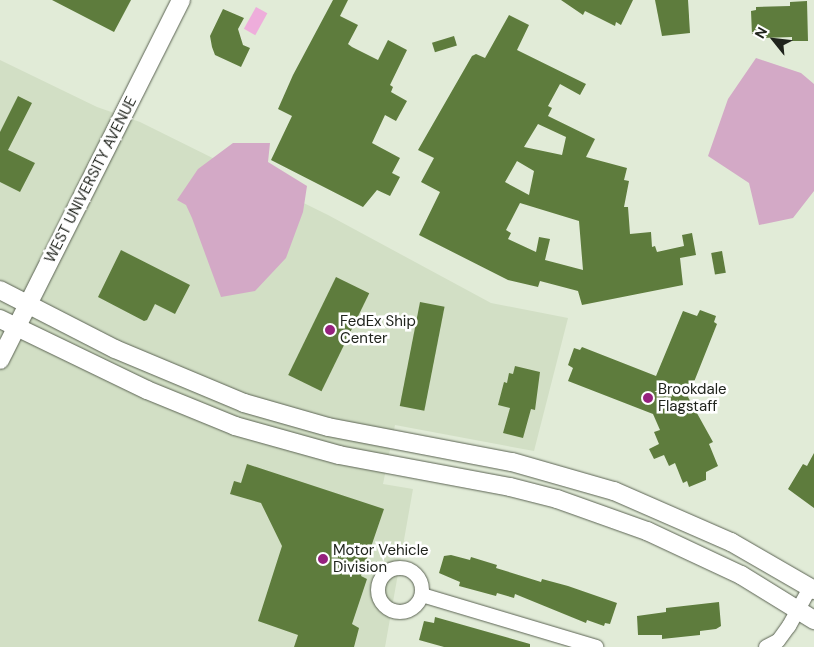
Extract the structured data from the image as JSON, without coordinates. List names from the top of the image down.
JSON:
{
  "streets": {
    "street": ["WEST UNIVERSITY AVENUE"]
  },
  "places": ["FedEx Ship Center", "Brookdale Flagstaff", "Motor Vehicle Division"],
  "north": "top left"
}
